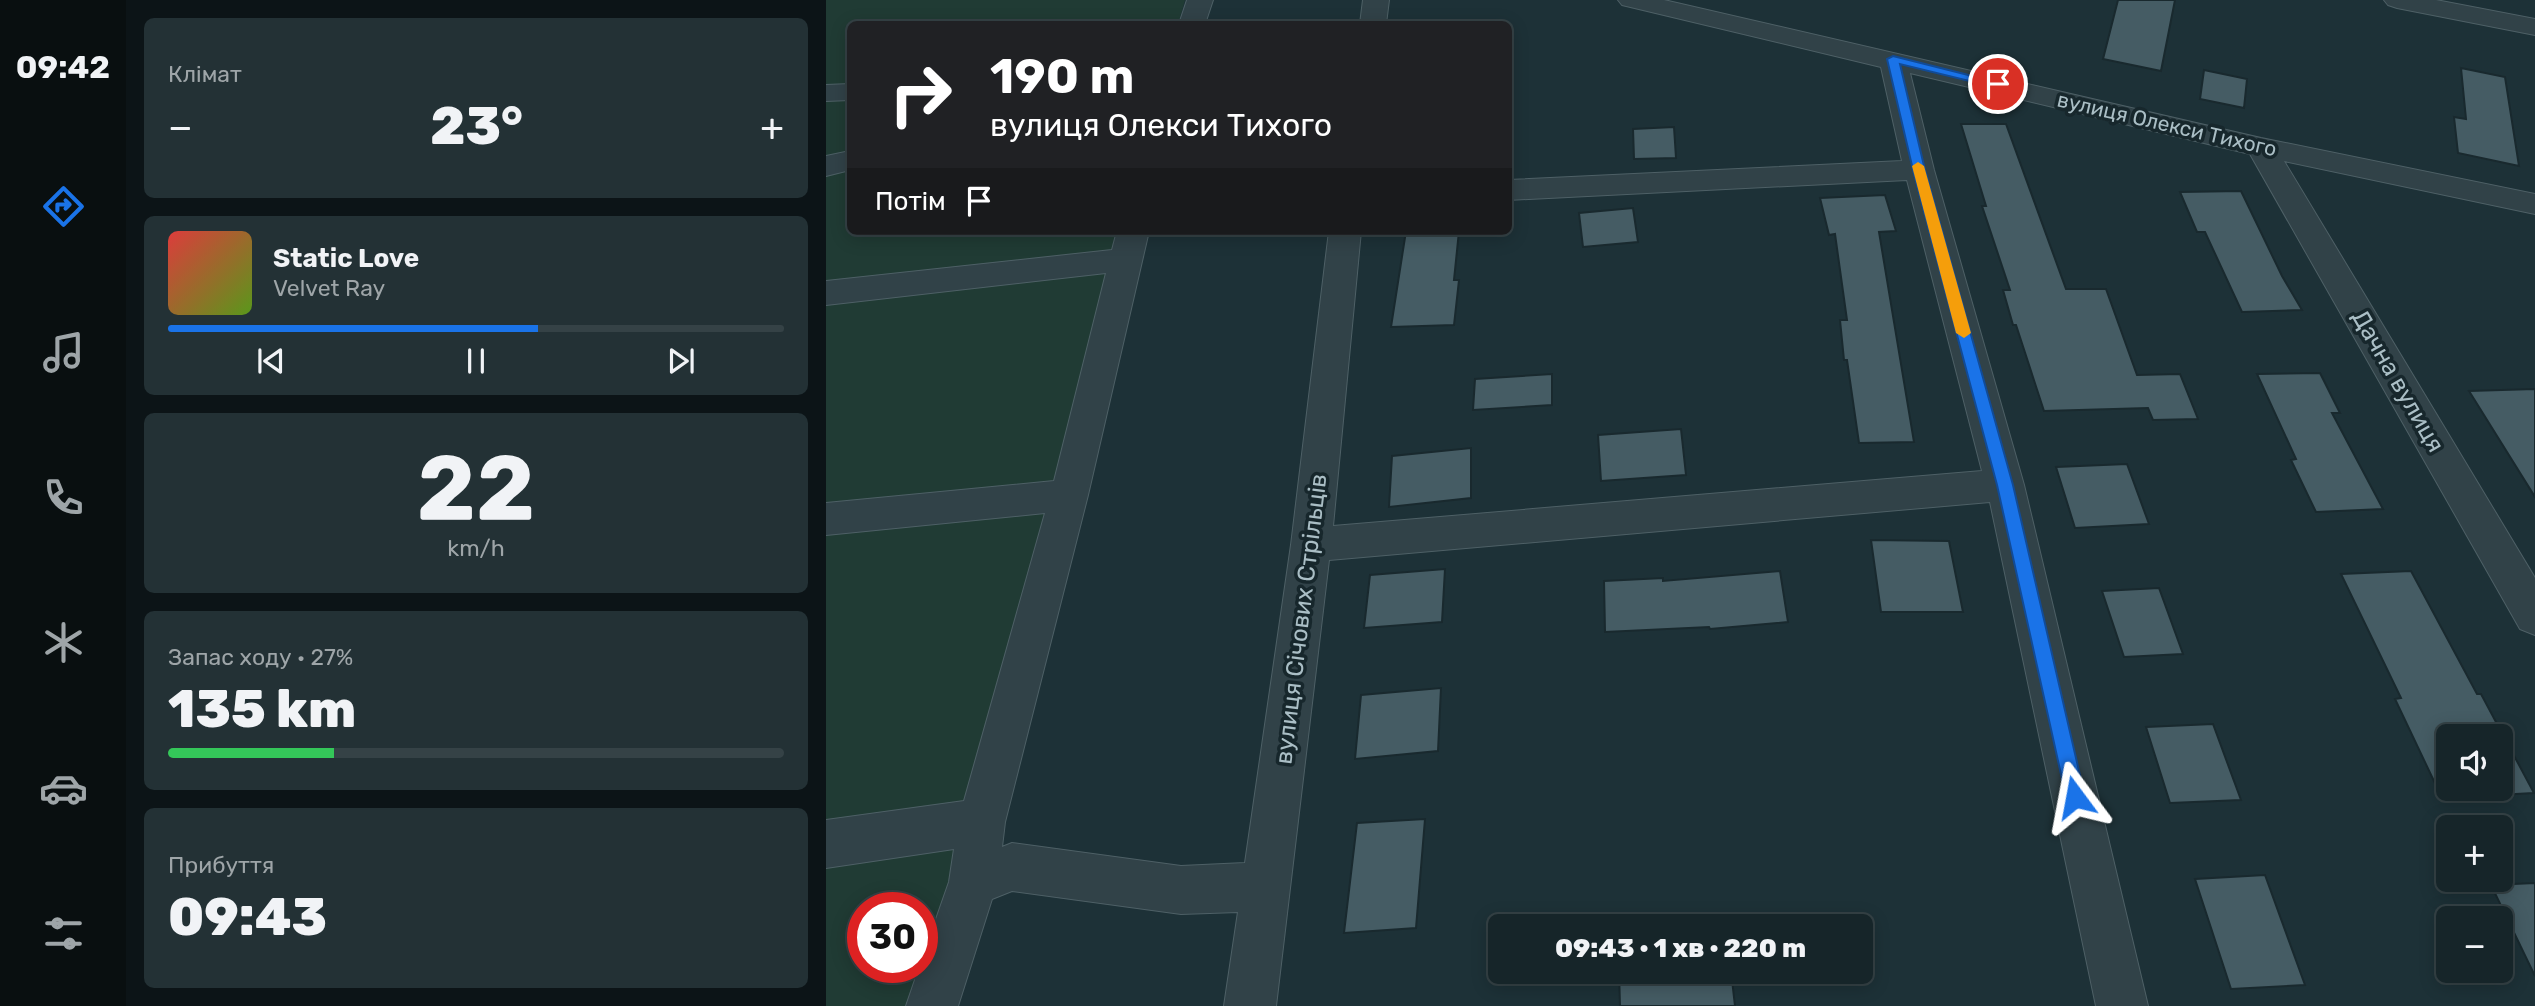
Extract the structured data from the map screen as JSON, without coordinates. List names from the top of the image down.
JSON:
{
  "streets": {
    "street": ["вулиця Олекси Тихого", "Дачна вулиця", "вулиця Січових Стрільців"]
  },
  "crossings": [
    ["вулиця Олекси Тихого", "Дачна вулиця"]
  ],
  "page": {
    "tabs": "09:42",
    "tile": [
      "Клімат",
      ["22", "km/h"],
      ["Запас ходу · 27%", "135 km"],
      ["Прибуття", "09:43"]
    ],
    "turn": ["190 m", "вулиця Олекси Тихого"],
    "heat": ["−", "23°", "+"],
    "then": "Потім",
    "song": ["Static Love", "Velvet Ray"],
    "map_buttons": ["+", "−"],
    "limit": "30",
    "trip": "09:43 · 1 хв · 220 m"
  }
}
